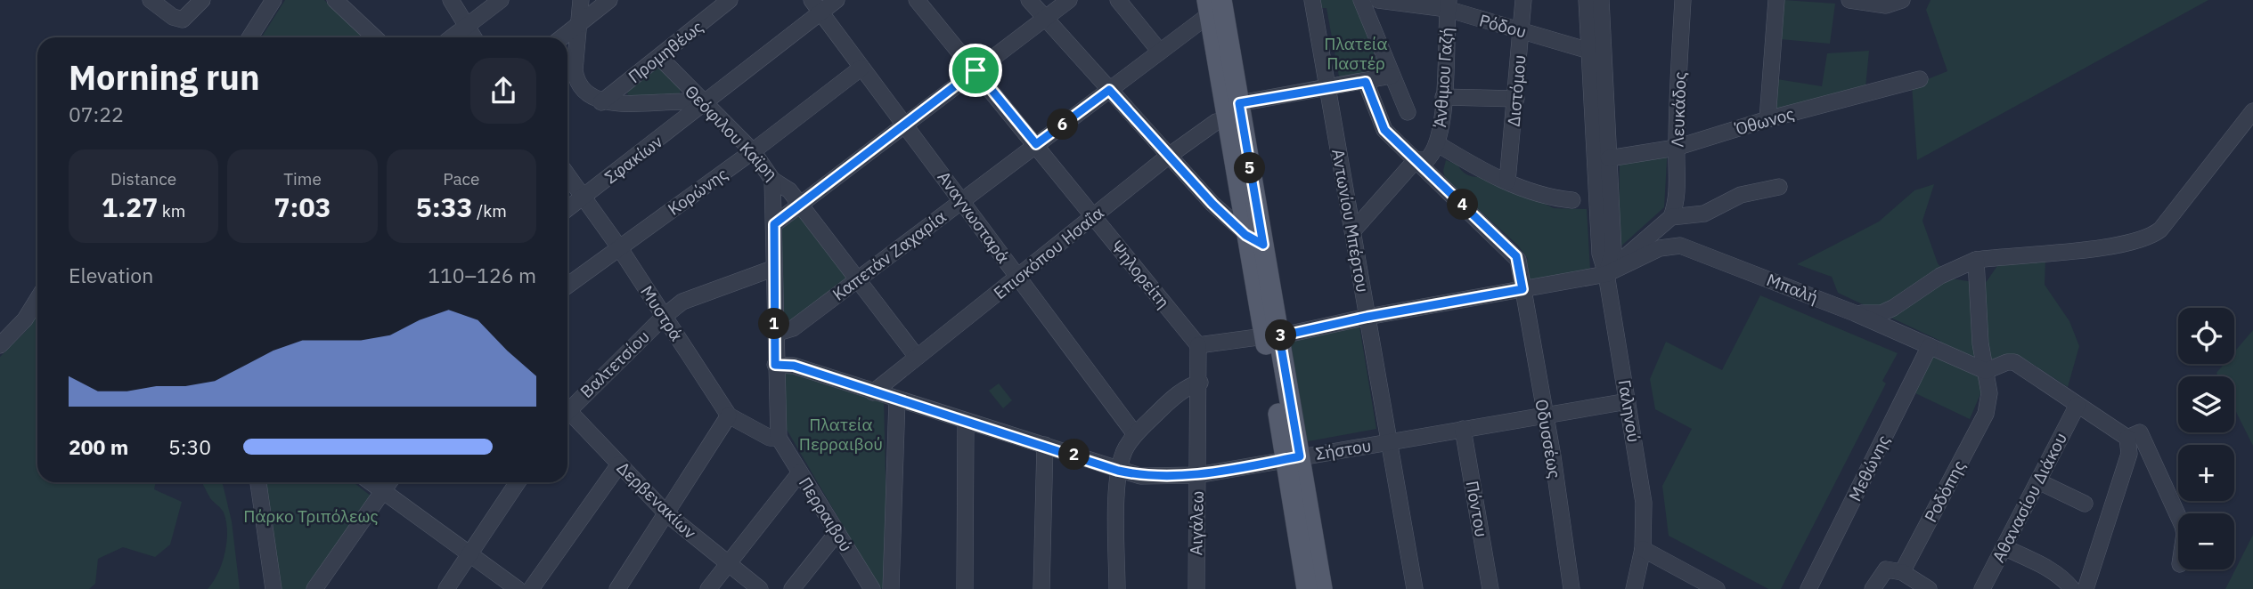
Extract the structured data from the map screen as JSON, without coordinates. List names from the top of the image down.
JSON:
{
  "streets": {
    "street": [
      "Ρόδου",
      "Προμηθέως",
      "Άνθιμου Γαζή",
      "Διστόμου",
      "Λευκάδος",
      "Όθωνος",
      "Θεόφιλου Καϊρη",
      "Σφακίων",
      "Κορώνης",
      "Αναγνωσταρά",
      "Αντωνίου Μπέρτου",
      "Επισκόπου Ησαΐα",
      "Καπετάν Ζαχαρία",
      "Ψηλορείτη",
      "Μπαλή",
      "Μυστρά",
      "Βαλτετσίου",
      "Γαληνού",
      "Οδυσσέως",
      "Σήστου",
      "Μεθώνης",
      "Ροδόπης",
      "Αθανασίου Διάκου",
      "Δερβενακίων",
      "Πόντου",
      "Περραιβού",
      "Αιγάλεω"
    ]
  },
  "crossings": [
    ["Ρόδου", "Άνθιμου Γαζή"],
    ["Ρόδου", "Διστόμου"],
    ["Ρόδου", "Γαληνού"],
    ["Προμηθέως", "Θεόφιλου Καϊρη"],
    ["Άνθιμου Γαζή", "Αντωνίου Μπέρτου"],
    ["Άνθιμου Γαζή", "Οδυσσέως"],
    ["Λευκάδος", "Όθωνος"],
    ["Όθωνος", "Γαληνού"],
    ["Θεόφιλου Καϊρη", "Σφακίων"],
    ["Θεόφιλου Καϊρη", "Κορώνης"],
    ["Θεόφιλου Καϊρη", "Επισκόπου Ησαΐα"],
    ["Θεόφιλου Καϊρη", "Καπετάν Ζαχαρία"],
    ["Θεόφιλου Καϊρη", "Περραιβού"],
    ["Σφακίων", "Αναγνωσταρά"],
    ["Σφακίων", "Μυστρά"],
    ["Κορώνης", "Αναγνωσταρά"],
    ["Κορώνης", "Μυστρά"],
    ["Αναγνωσταρά", "Επισκόπου Ησαΐα"],
    ["Αναγνωσταρά", "Καπετάν Ζαχαρία"],
    ["Αντωνίου Μπέρτου", "Επισκόπου Ησαΐα"],
    ["Αντωνίου Μπέρτου", "Μπαλή"],
    ["Αντωνίου Μπέρτου", "Σήστου"],
    ["Επισκόπου Ησαΐα", "Ψηλορείτη"],
    ["Επισκόπου Ησαΐα", "Οδυσσέως"],
    ["Επισκόπου Ησαΐα", "Σήστου"],
    ["Καπετάν Ζαχαρία", "Ψηλορείτη"],
    ["Καπετάν Ζαχαρία", "Περραιβού"],
    ["Ψηλορείτη", "Μπαλή"],
    ["Ψηλορείτη", "Αιγάλεω"],
    ["Μπαλή", "Γαληνού"],
    ["Μπαλή", "Οδυσσέως"],
    ["Μπαλή", "Μεθώνης"],
    ["Μπαλή", "Ροδόπης"],
    ["Μπαλή", "Αιγάλεω"],
    ["Μυστρά", "Βαλτετσίου"],
    ["Μυστρά", "Περραιβού"],
    ["Βαλτετσίου", "Περραιβού"],
    ["Γαληνού", "Σήστου"],
    ["Οδυσσέως", "Σήστου"],
    ["Σήστου", "Πόντου"],
    ["Σήστου", "Περραιβού"],
    ["Σήστου", "Αιγάλεω"]
  ],
  "parks": ["Πλατεία Παστέρ", "Πλατεία Περραιβού", "Πάρκο Τριπόλεως"],
  "page": {
    "heading": ["Morning run", "07:22"],
    "pins": [
      "6",
      "5",
      "4",
      "1",
      "3",
      "2"
    ],
    "stats": [
      ["Distance", "1.27 km"],
      ["Time", "7:03"],
      ["Pace", "5:33 /km"]
    ],
    "chart": ["Elevation", "110–126 m"],
    "map_buttons": ["+", "−"],
    "list": [
      {
        "name": "200 m",
        "note": "5:30"
      }
    ]
  }
}
